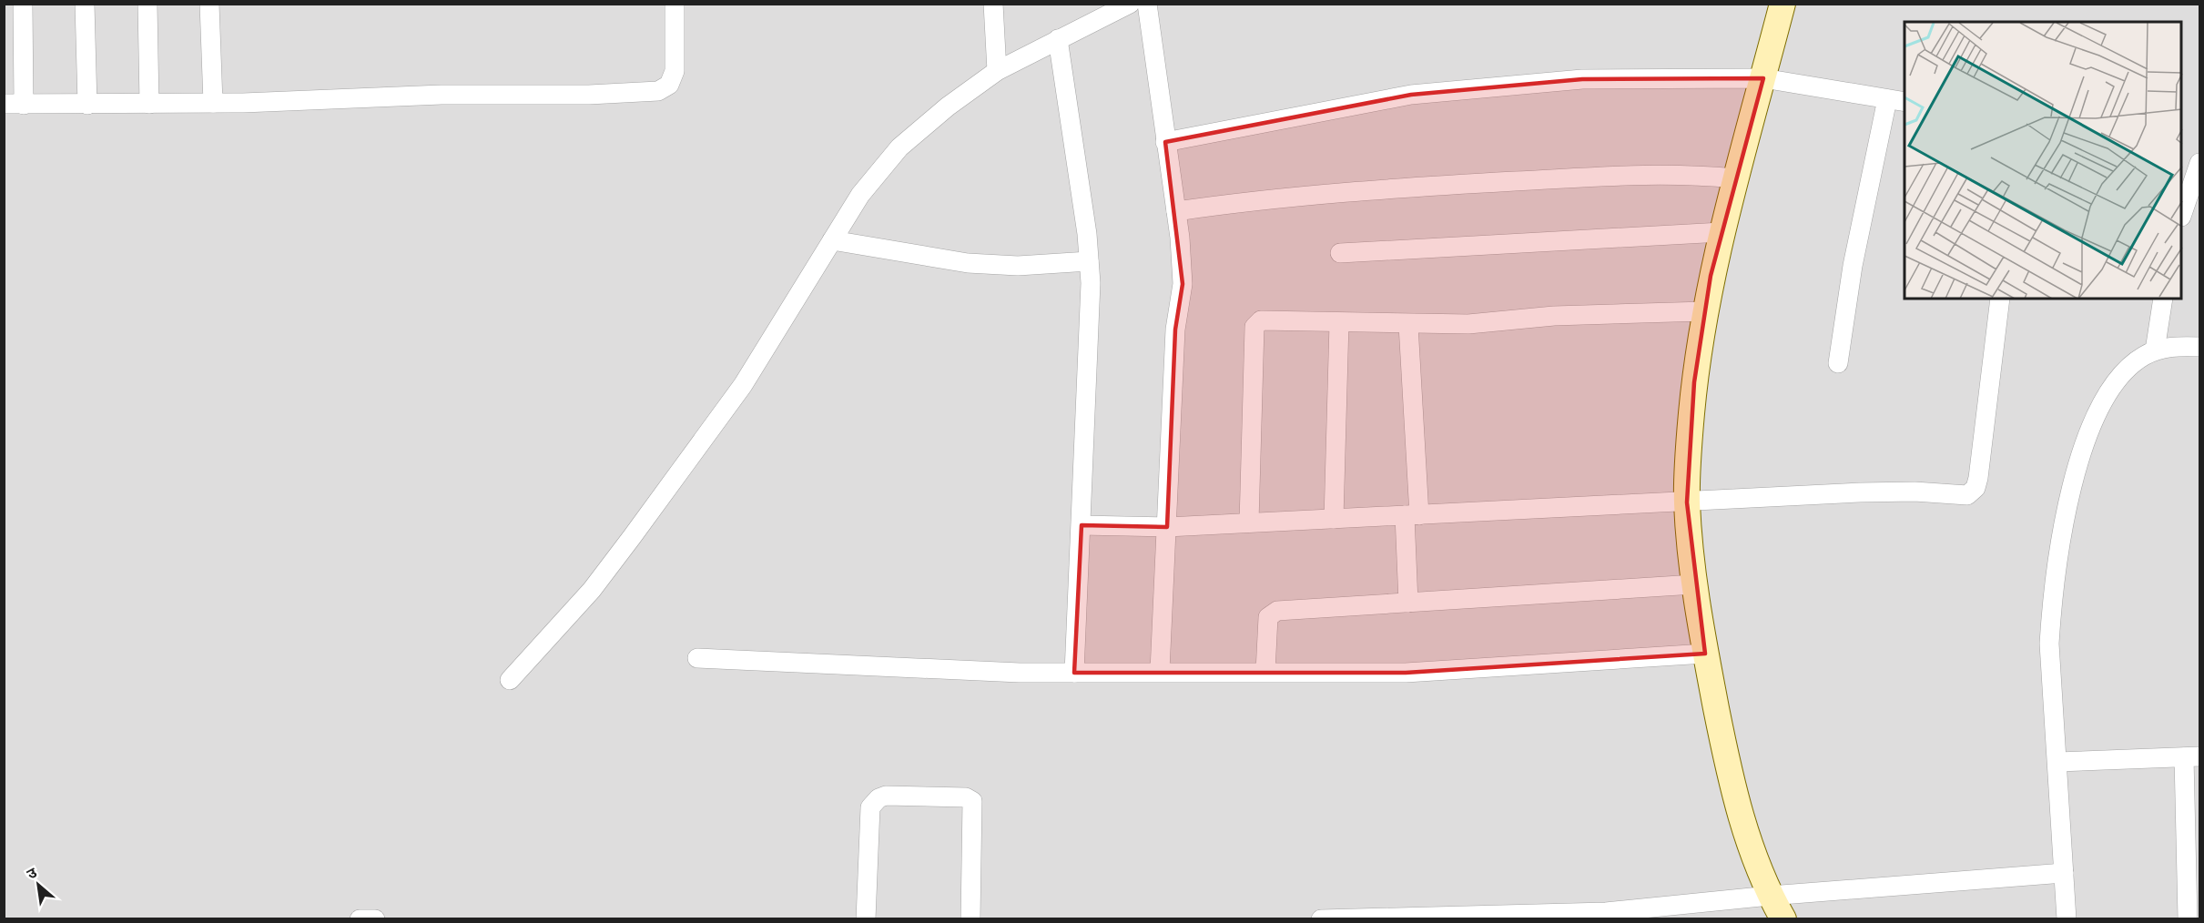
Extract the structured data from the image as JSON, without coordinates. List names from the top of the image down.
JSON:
{
  "north": "top left"
}
